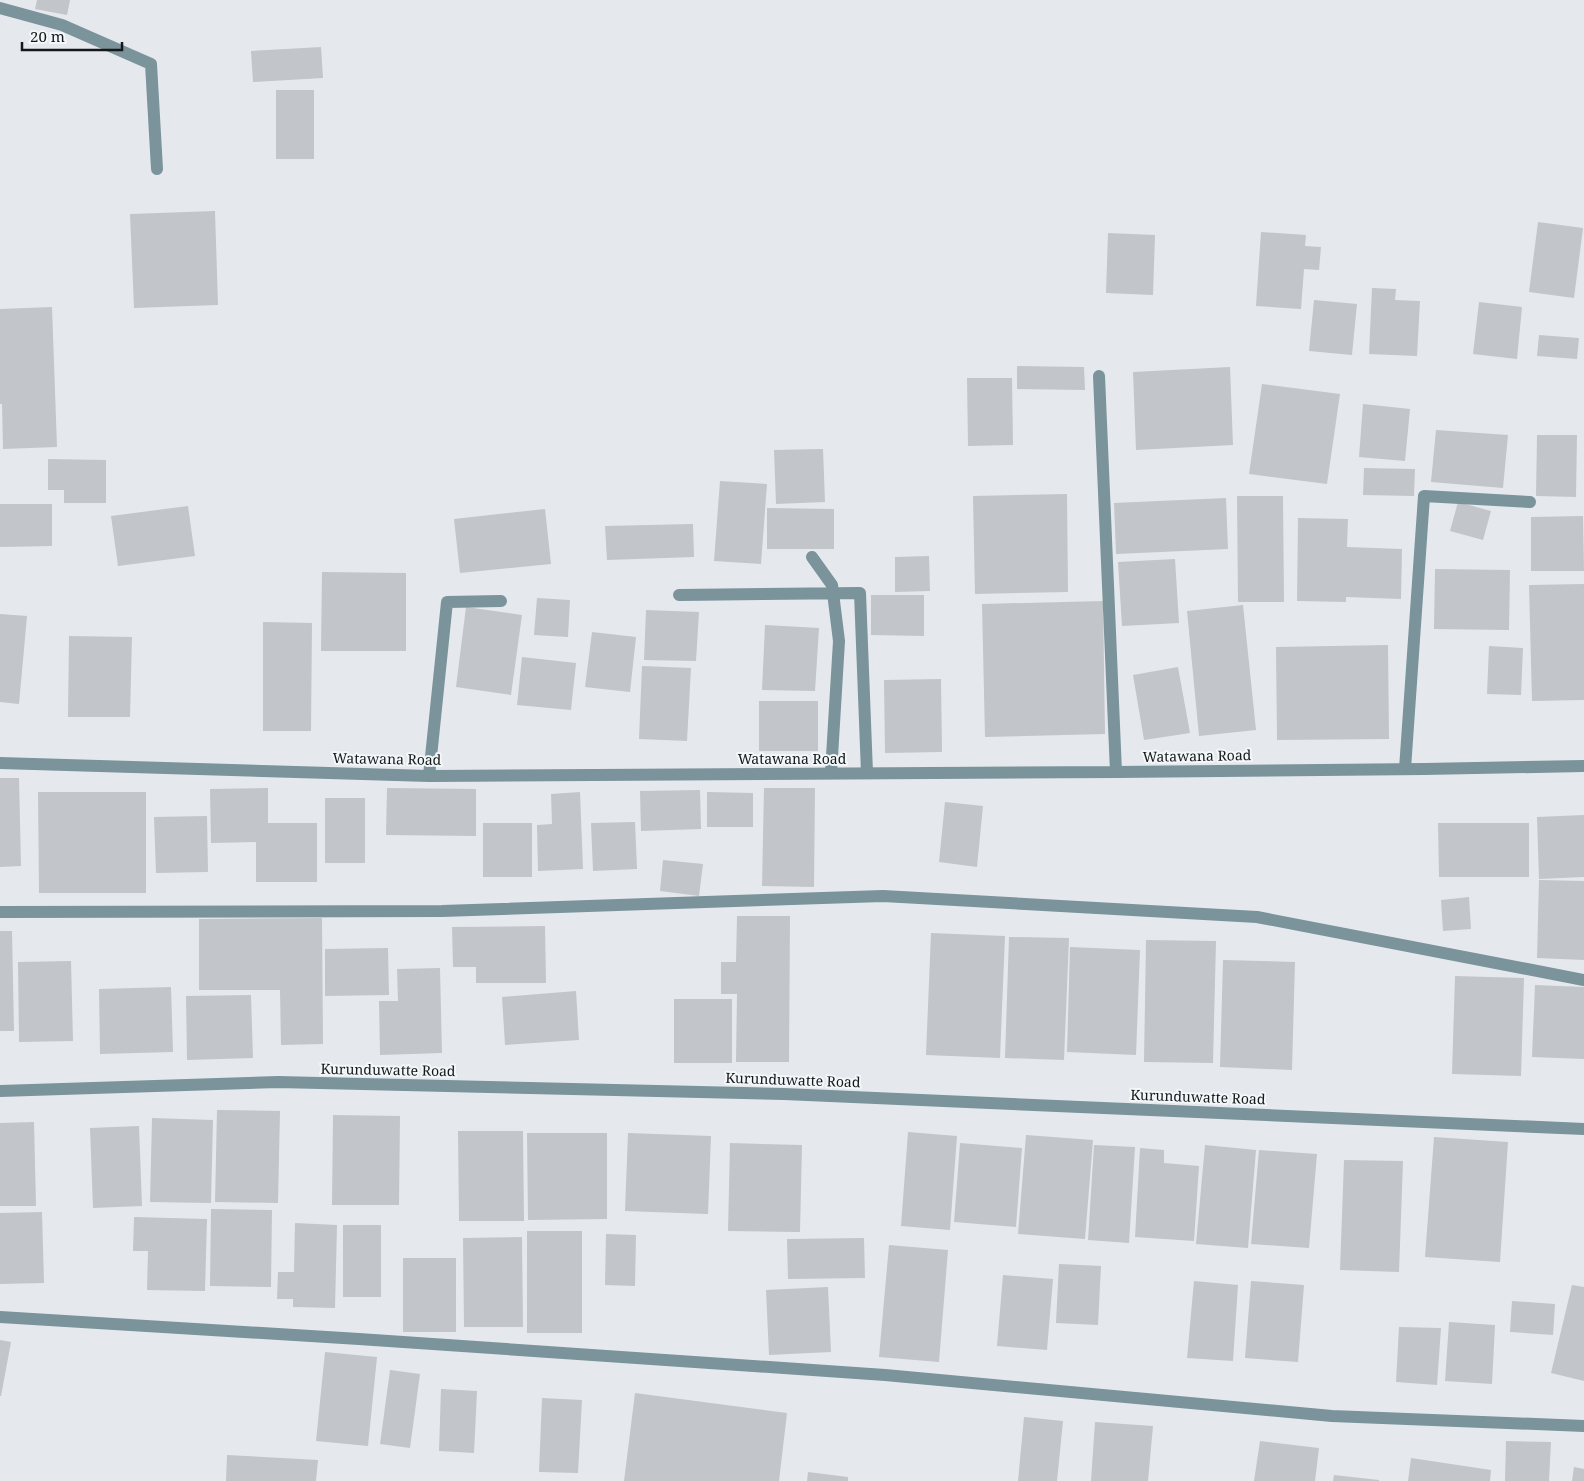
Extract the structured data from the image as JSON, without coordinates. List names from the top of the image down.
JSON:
{
  "streets": {
    "street": ["Watawana Road", "Kurunduwatte Road"]
  },
  "scale_bar": "20 m"
}
